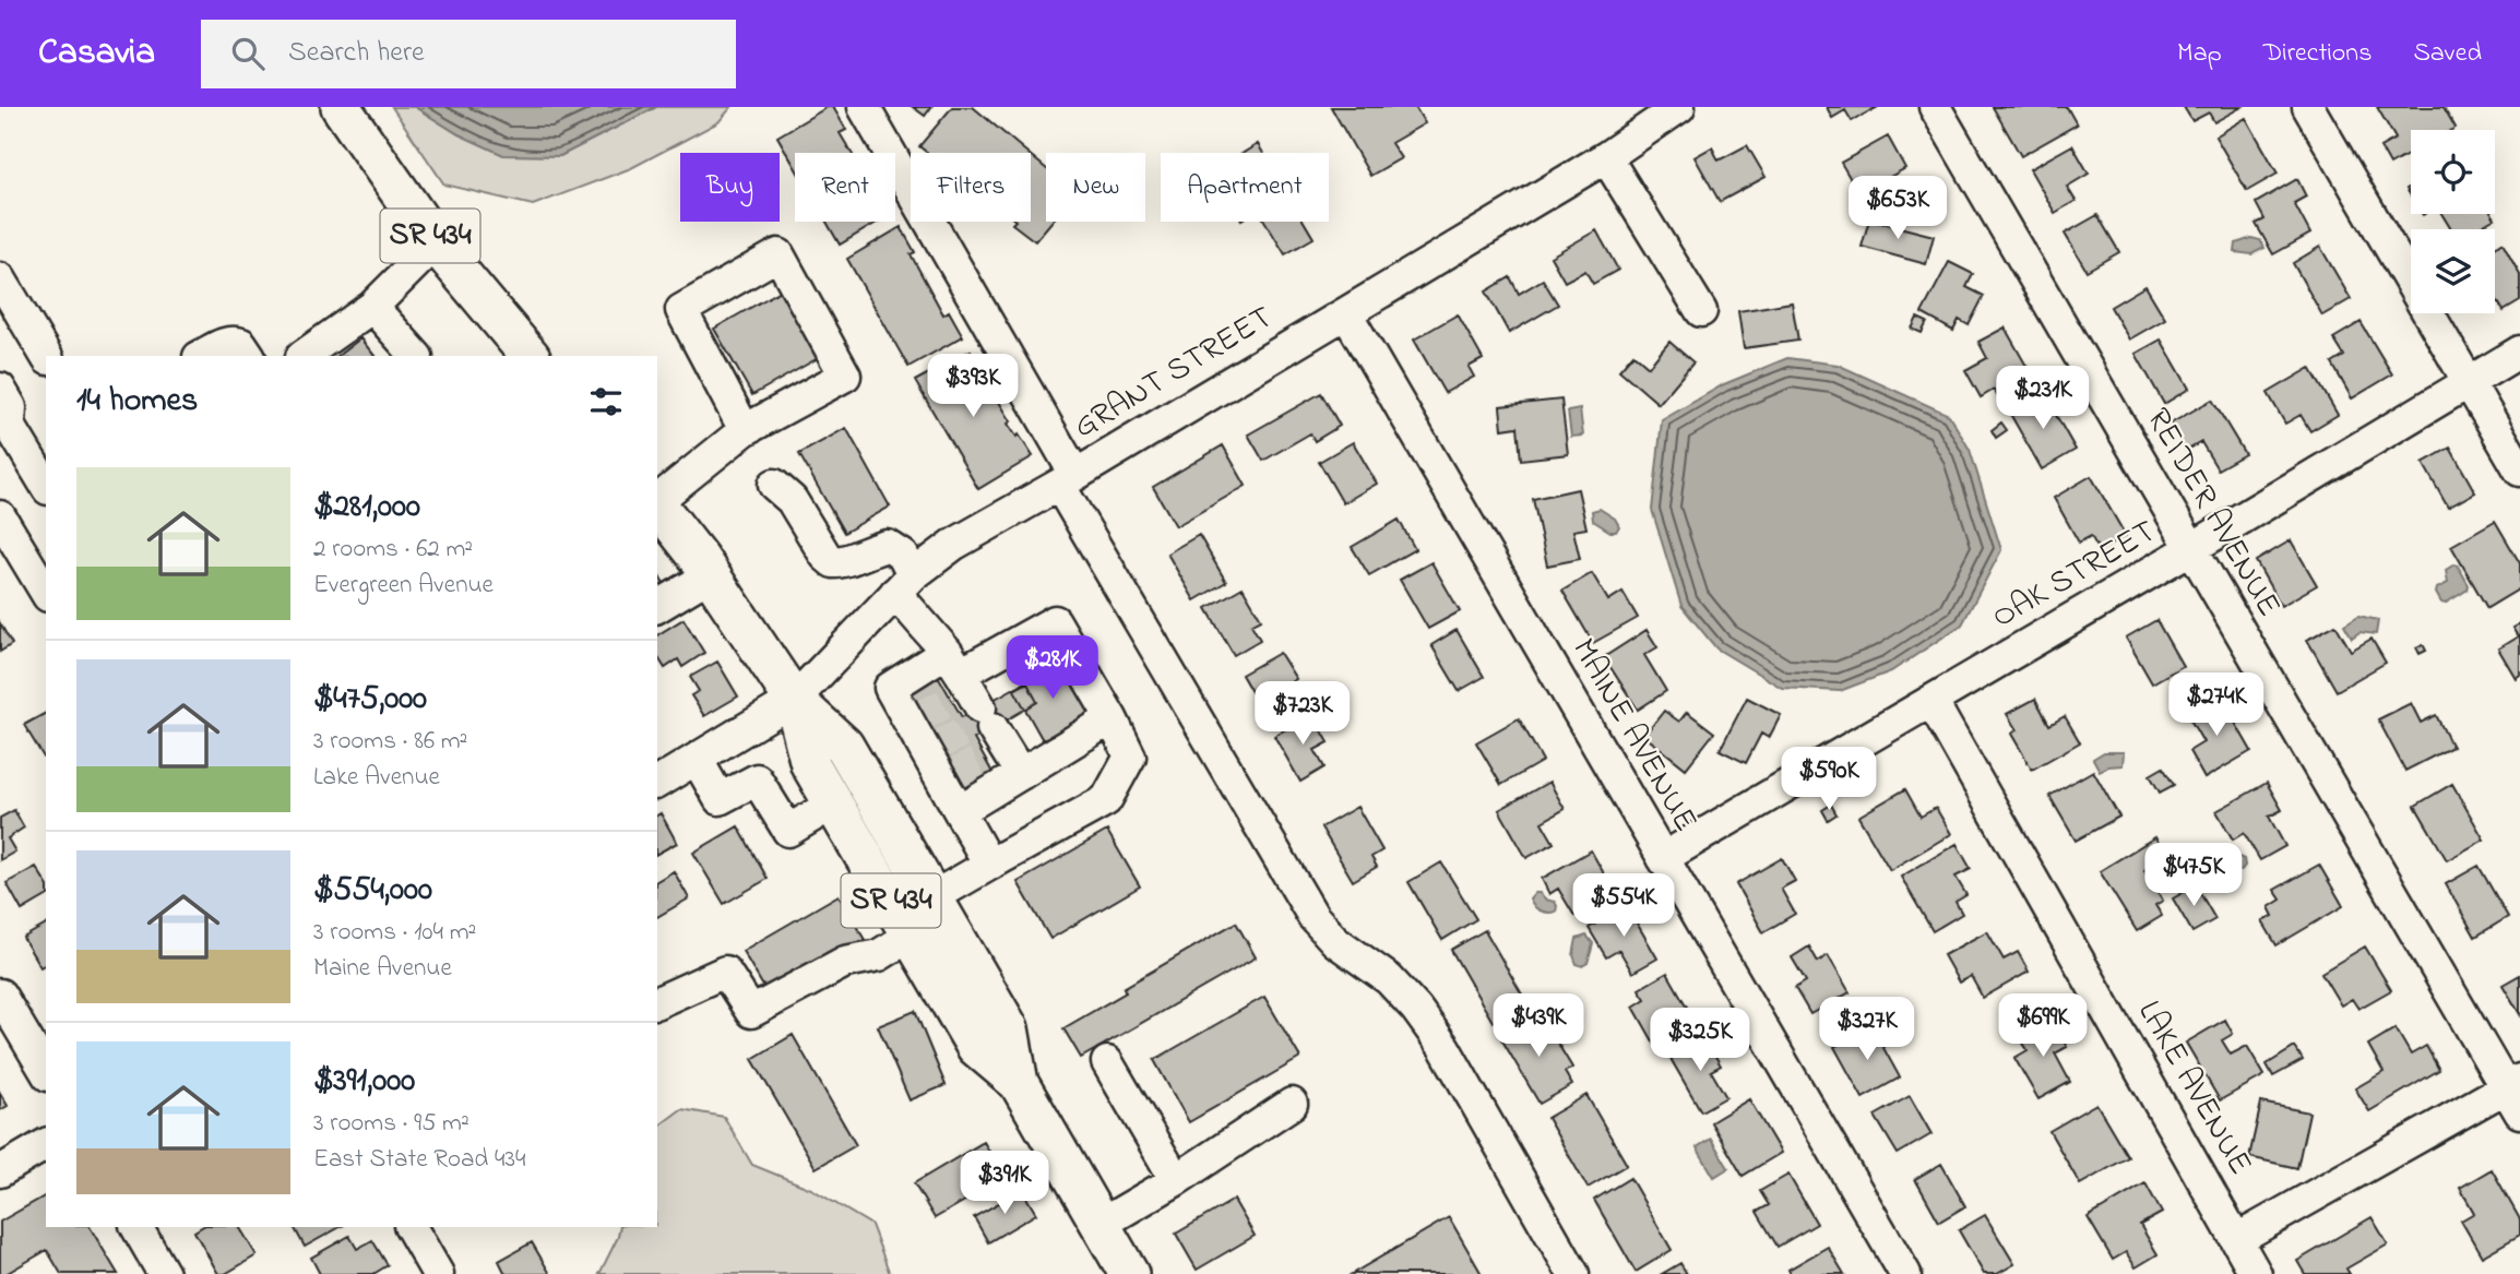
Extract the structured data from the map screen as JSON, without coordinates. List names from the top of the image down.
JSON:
{
  "streets": {
    "main road": ["SR 434"],
    "street": [
      "GRANT STREET",
      "REIDER AVENUE",
      "OAK STREET",
      "MAINE AVENUE",
      "LAKE AVENUE"
    ]
  },
  "crossings": [
    ["SR 434", "GRANT STREET"],
    ["GRANT STREET", "MAINE AVENUE"],
    ["REIDER AVENUE", "OAK STREET"],
    ["OAK STREET", "MAINE AVENUE"],
    ["OAK STREET", "LAKE AVENUE"]
  ],
  "page": {
    "header": "Casavia",
    "search": "Search here",
    "nav": ["Map", "Directions", "Saved"],
    "chip": [
      "Buy",
      "Rent",
      "Filters",
      "New",
      "Apartment"
    ],
    "price": [
      "$653K",
      "$393K",
      "$231K",
      "$281K",
      "$274K",
      "$723K",
      "$590K",
      "$475K",
      "$554K",
      "$439K",
      "$699K",
      "$327K",
      "$325K",
      "$391K"
    ],
    "heading": "14 homes",
    "list": [
      {
        "name": "$281,000",
        "note": "2 rooms · 62 m² · Evergreen Avenue"
      },
      {
        "name": "$475,000",
        "note": "3 rooms · 86 m² · Lake Avenue"
      },
      {
        "name": "$554,000",
        "note": "3 rooms · 104 m² · Maine Avenue"
      },
      {
        "name": "$391,000",
        "note": "3 rooms · 95 m² · East State Road 434"
      }
    ]
  }
}
